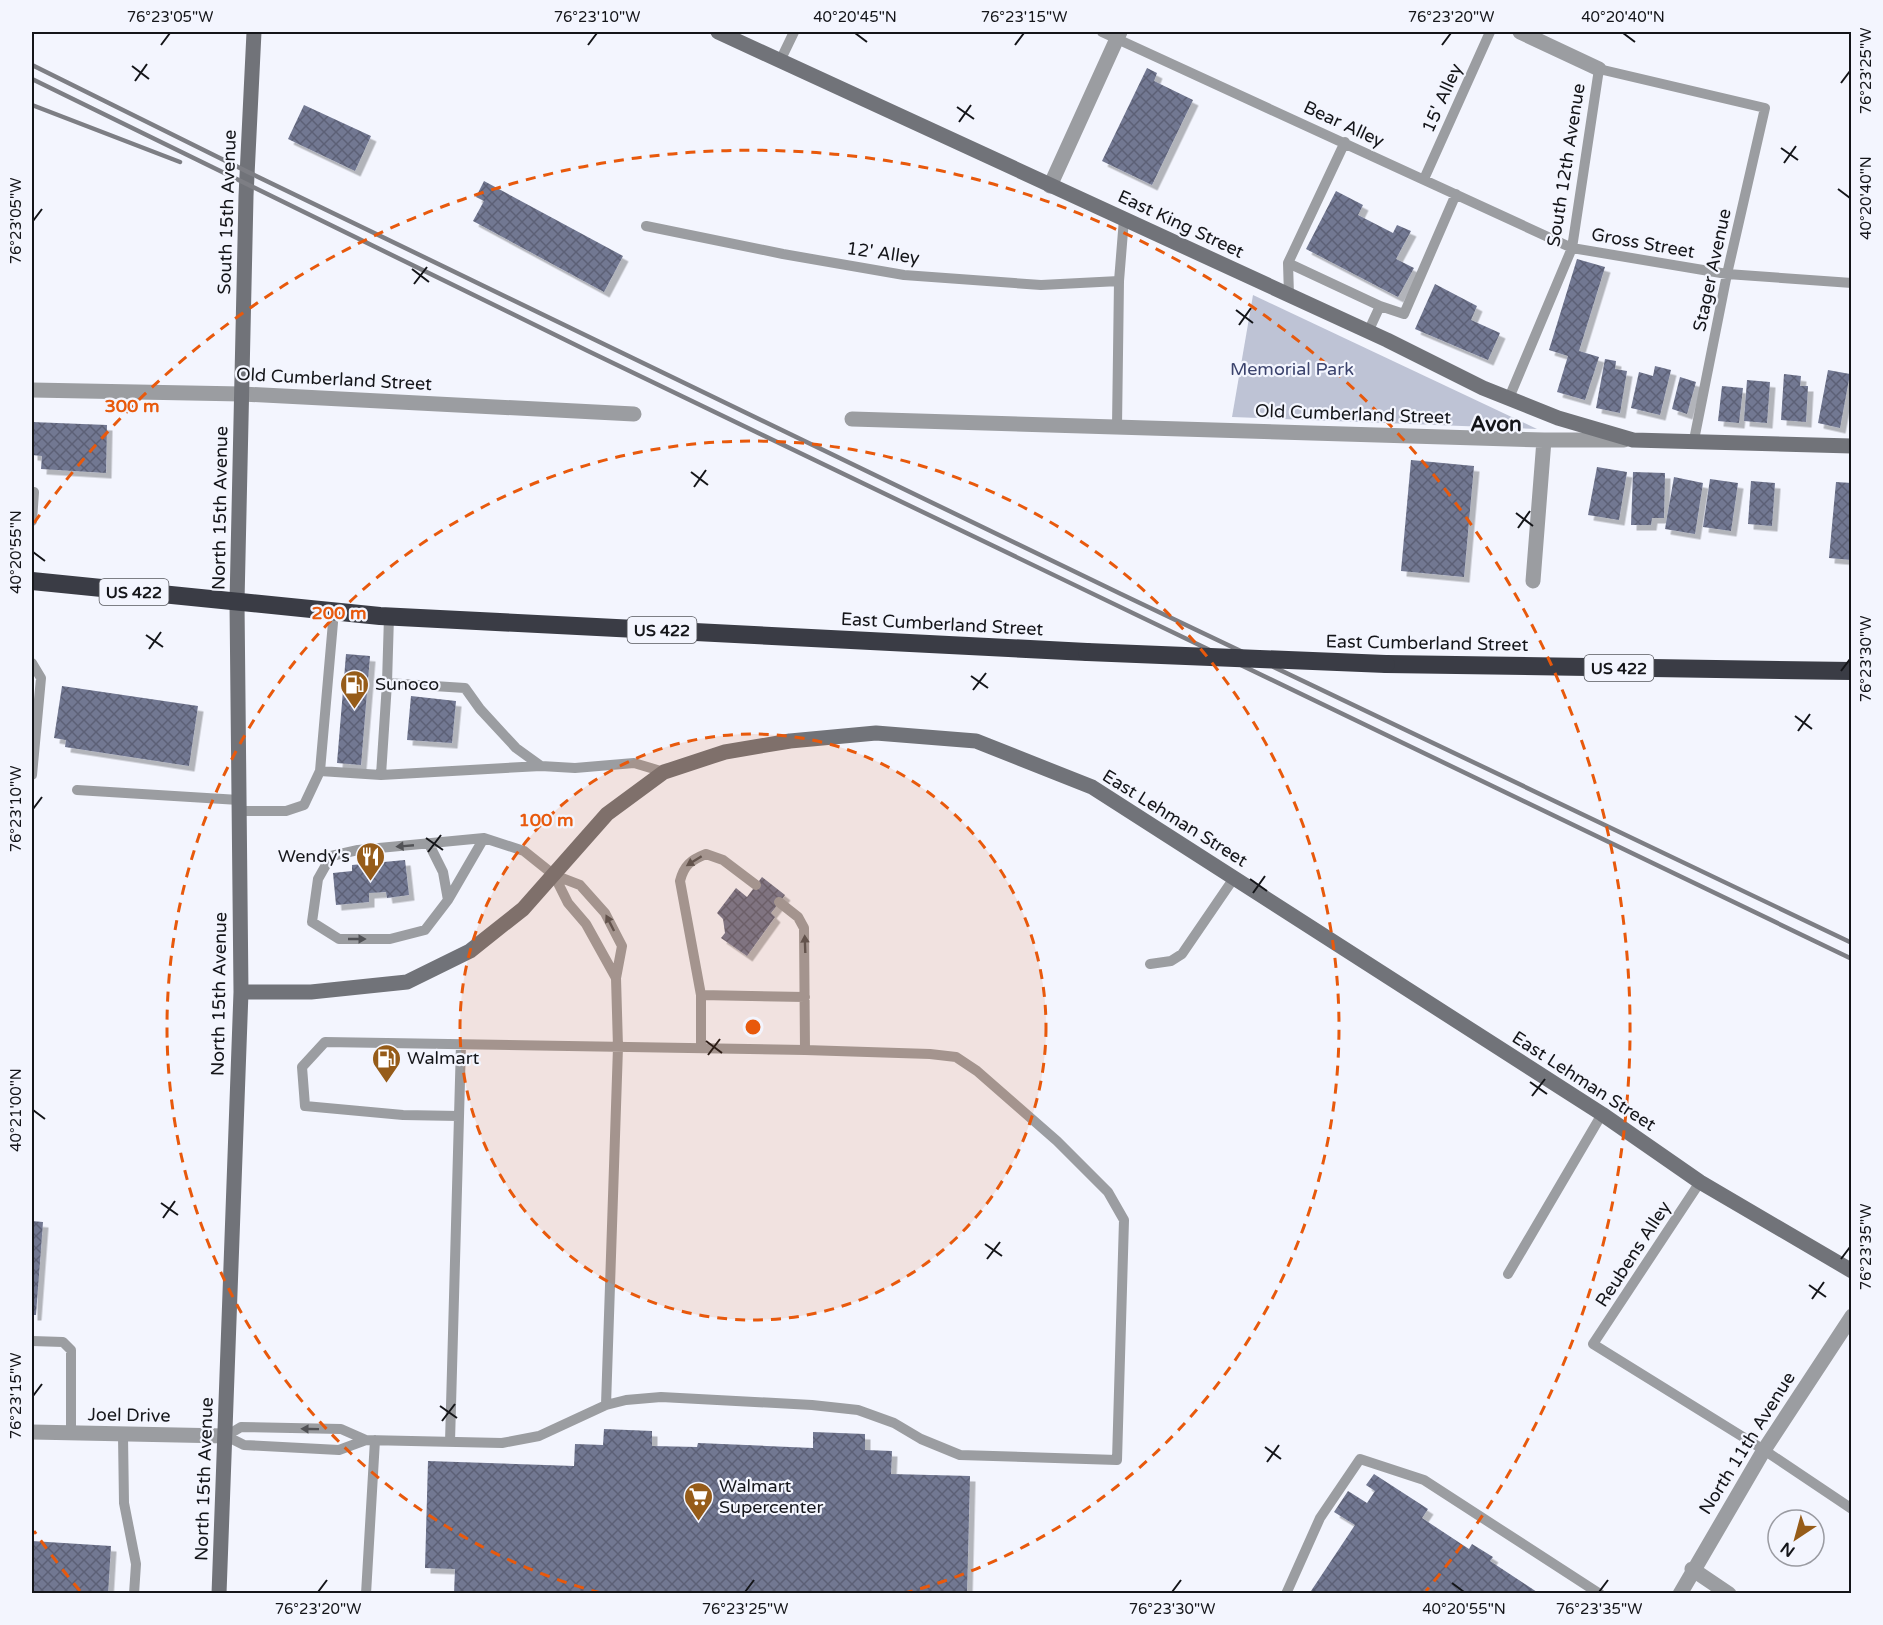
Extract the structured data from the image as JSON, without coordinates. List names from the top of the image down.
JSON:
{
  "streets": {
    "highway": ["US 422", "East Cumberland Street"],
    "street": [
      "South 15th Avenue",
      "East King Street",
      "Old Cumberland Street",
      "North 15th Avenue",
      "East Lehman Street",
      "Joel Drive",
      "North 11th Avenue"
    ],
    "lane": [
      "15' Alley",
      "Bear Alley",
      "South 12th Avenue",
      "Gross Street",
      "12' Alley",
      "Stager Avenue",
      "Reubens Alley"
    ]
  },
  "crossings": [
    ["15' Alley", "Bear Alley"],
    ["Bear Alley", "South 12th Avenue"],
    ["Bear Alley", "Gross Street"],
    ["South 12th Avenue", "East King Street"],
    ["South 12th Avenue", "Gross Street"],
    ["South 12th Avenue", "Stager Avenue"],
    ["South 15th Avenue", "Old Cumberland Street"],
    ["South 15th Avenue", "North 15th Avenue"],
    ["East King Street", "Old Cumberland Street"],
    ["Gross Street", "Stager Avenue"],
    ["Stager Avenue", "Old Cumberland Street"],
    ["Old Cumberland Street", "North 15th Avenue"],
    ["North 15th Avenue", "East Cumberland Street"],
    ["North 15th Avenue", "East Lehman Street"],
    ["North 15th Avenue", "Joel Drive"],
    ["East Lehman Street", "Reubens Alley"],
    ["Reubens Alley", "North 11th Avenue"]
  ],
  "districts": ["Avon"],
  "parks": ["Memorial Park"],
  "places": {
    "fuel station": ["Sunoco", "Walmart"],
    "restaurant": ["Wendy's"],
    "supermarket": ["Walmart Supercenter"]
  },
  "north": "bottom left",
  "coordinates": [
    "76°23'05\"W",
    "76°23'10\"W",
    "40°20'45\"N",
    "76°23'15\"W",
    "76°23'20\"W",
    "40°20'40\"N",
    "76°23'25\"W",
    "40°20'55\"N",
    "76°23'30\"W",
    "40°21'00\"N",
    "76°23'35\"W"
  ],
  "rings": ["300 m", "200 m", "100 m"]
}
